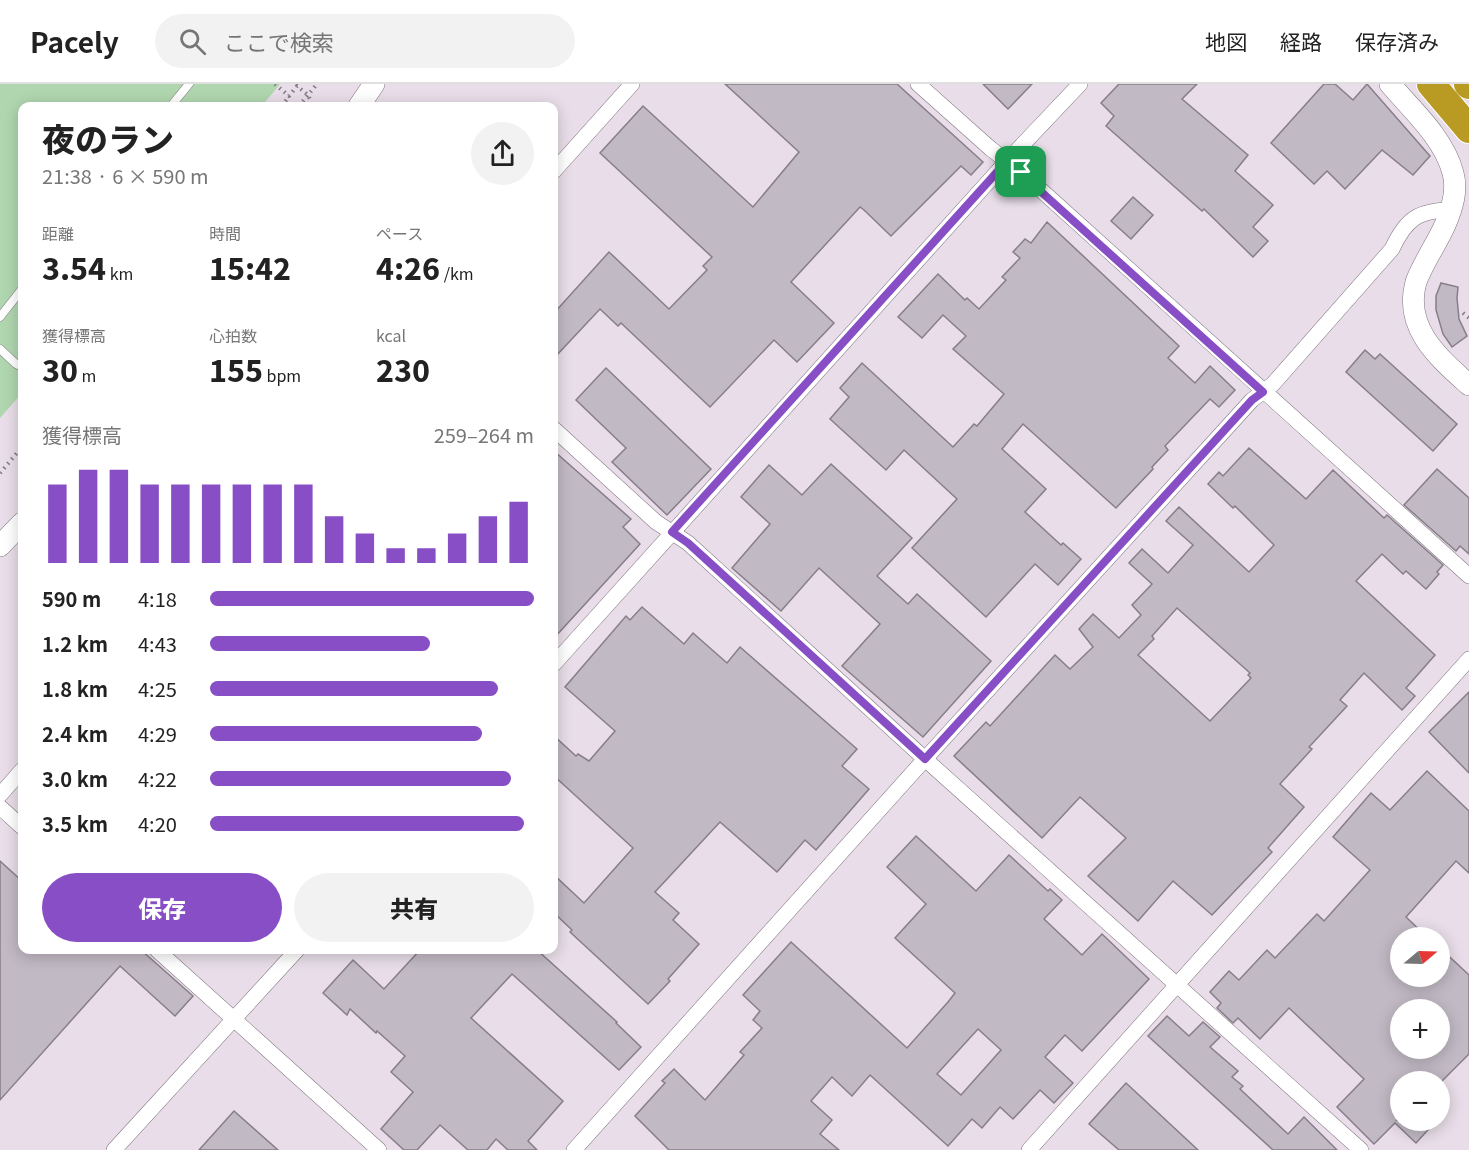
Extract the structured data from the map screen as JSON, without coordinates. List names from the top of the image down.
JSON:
{
  "north": "right",
  "page": {
    "header": "Pacely",
    "search": "ここで検索",
    "nav": ["地図", "経路", "保存済み"],
    "heading": ["夜のラン", "21:38 · 6 × 590 m"],
    "stats": [
      ["距離", "3.54 km"],
      ["時間", "15:42"],
      ["ペース", "4:26 /km"],
      ["獲得標高", "30 m"],
      ["心拍数", "155 bpm"],
      ["kcal", "230"]
    ],
    "chart": ["獲得標高", "259–264 m"],
    "list": [
      {
        "name": "590 m",
        "note": "4:18"
      },
      {
        "name": "1.2 km",
        "note": "4:43"
      },
      {
        "name": "1.8 km",
        "note": "4:25"
      },
      {
        "name": "2.4 km",
        "note": "4:29"
      },
      {
        "name": "3.0 km",
        "note": "4:22"
      },
      {
        "name": "3.5 km",
        "note": "4:20"
      }
    ],
    "buttons": ["保存", "共有"],
    "map_buttons": ["+", "−"]
  }
}
